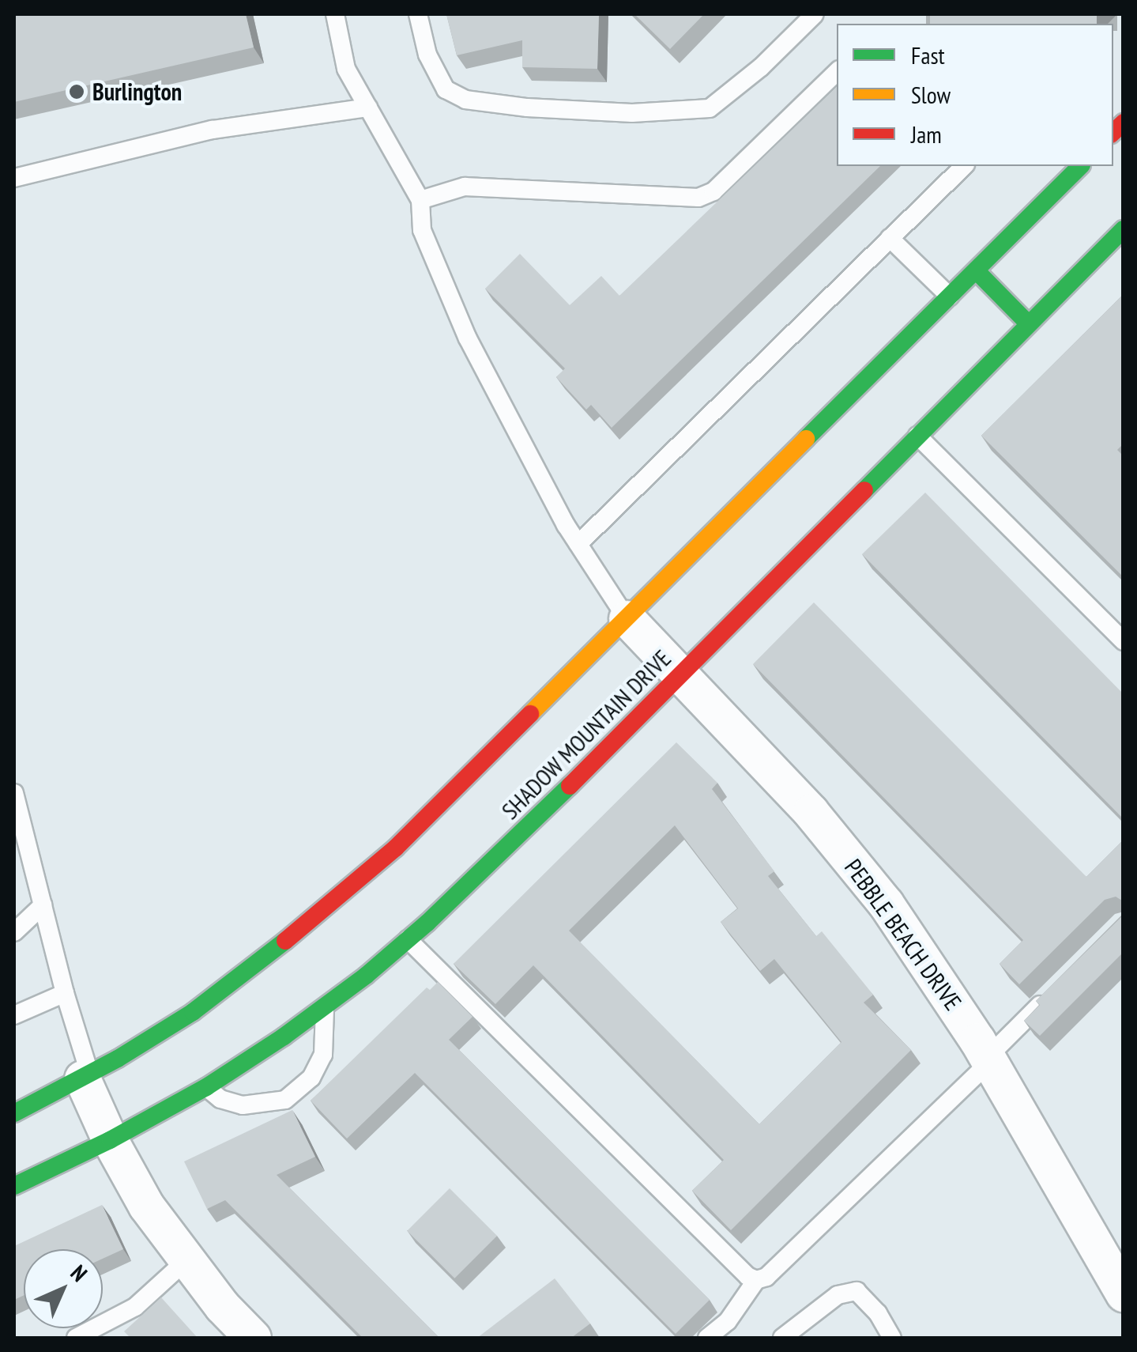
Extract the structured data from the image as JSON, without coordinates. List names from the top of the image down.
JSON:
{
  "streets": {
    "main road": ["SHADOW MOUNTAIN DRIVE"],
    "street": ["PEBBLE BEACH DRIVE"]
  },
  "crossings": [
    ["SHADOW MOUNTAIN DRIVE", "PEBBLE BEACH DRIVE"]
  ],
  "places": ["Burlington"],
  "legend": ["Fast", "Slow", "Jam"],
  "north": "top right"
}
